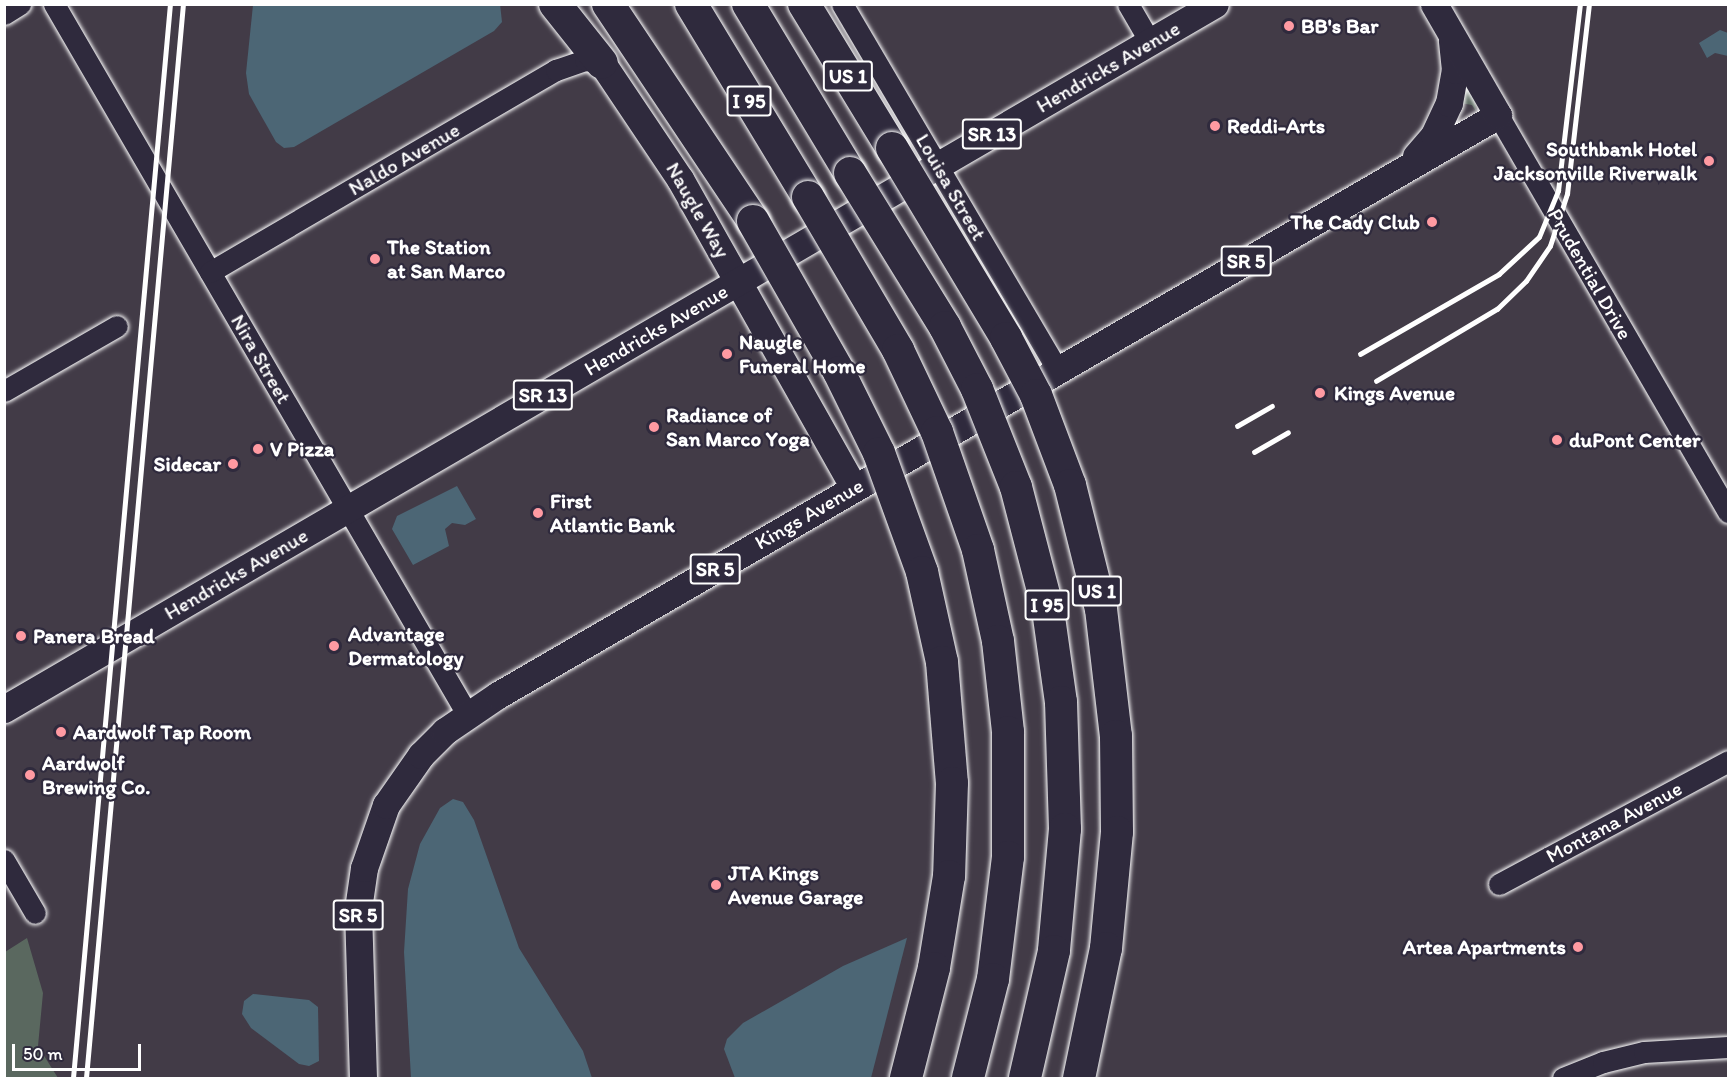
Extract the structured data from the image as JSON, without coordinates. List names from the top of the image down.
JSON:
{
  "streets": {
    "highway": ["US 1", "I 95"],
    "main road": [
      "Hendricks Avenue",
      "SR 13",
      "Naugle Way",
      "SR 5",
      "Prudential Drive",
      "Kings Avenue"
    ],
    "street": [
      "Naldo Avenue",
      "Louisa Street",
      "Nira Street",
      "Montana Avenue"
    ]
  },
  "crossings": [
    ["Hendricks Avenue", "Louisa Street"],
    ["Hendricks Avenue", "Naugle Way"],
    ["Hendricks Avenue", "Nira Street"],
    ["Naldo Avenue", "Naugle Way"],
    ["Naldo Avenue", "Nira Street"],
    ["Louisa Street", "Kings Avenue"],
    ["Naugle Way", "Kings Avenue"],
    ["SR 5", "Prudential Drive"],
    ["SR 5", "Kings Avenue"],
    ["Prudential Drive", "Kings Avenue"],
    ["Nira Street", "Kings Avenue"]
  ],
  "places": [
    "BB's Bar",
    "Reddi-Arts",
    "Southbank Hotel Jacksonville Riverwalk",
    "The Cady Club",
    "The Station at San Marco",
    "Naugle Funeral Home",
    "Kings Avenue",
    "Radiance of San Marco Yoga",
    "duPont Center",
    "V Pizza",
    "Sidecar",
    "First Atlantic Bank",
    "Panera Bread",
    "Advantage Dermatology",
    "Aardwolf Tap Room",
    "Aardwolf Brewing Co.",
    "JTA Kings Avenue Garage",
    "Artea Apartments"
  ],
  "scale_bar": "50 m"
}
